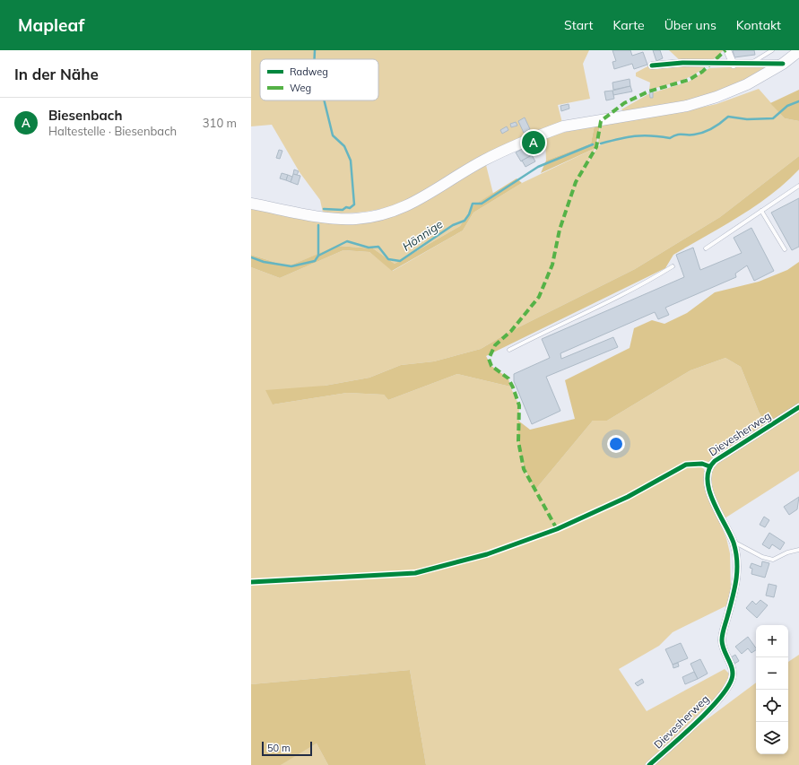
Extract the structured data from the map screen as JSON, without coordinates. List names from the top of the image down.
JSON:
{
  "streets": {
    "street": ["Dievesherweg"]
  },
  "water": ["Hönnige"],
  "legend": ["Radweg", "Weg"],
  "scale_bar": "50 m",
  "page": {
    "header": "Mapleaf",
    "nav": [
      "Start",
      "Karte",
      "Über uns",
      "Kontakt"
    ],
    "heading": "In der Nähe",
    "list": [
      {
        "mark": "A",
        "name": "Biesenbach",
        "note": "Haltestelle · Biesenbach",
        "value": "310 m"
      }
    ],
    "pins": "A",
    "map_buttons": ["+", "−"],
    "scale": "50 m"
  }
}
